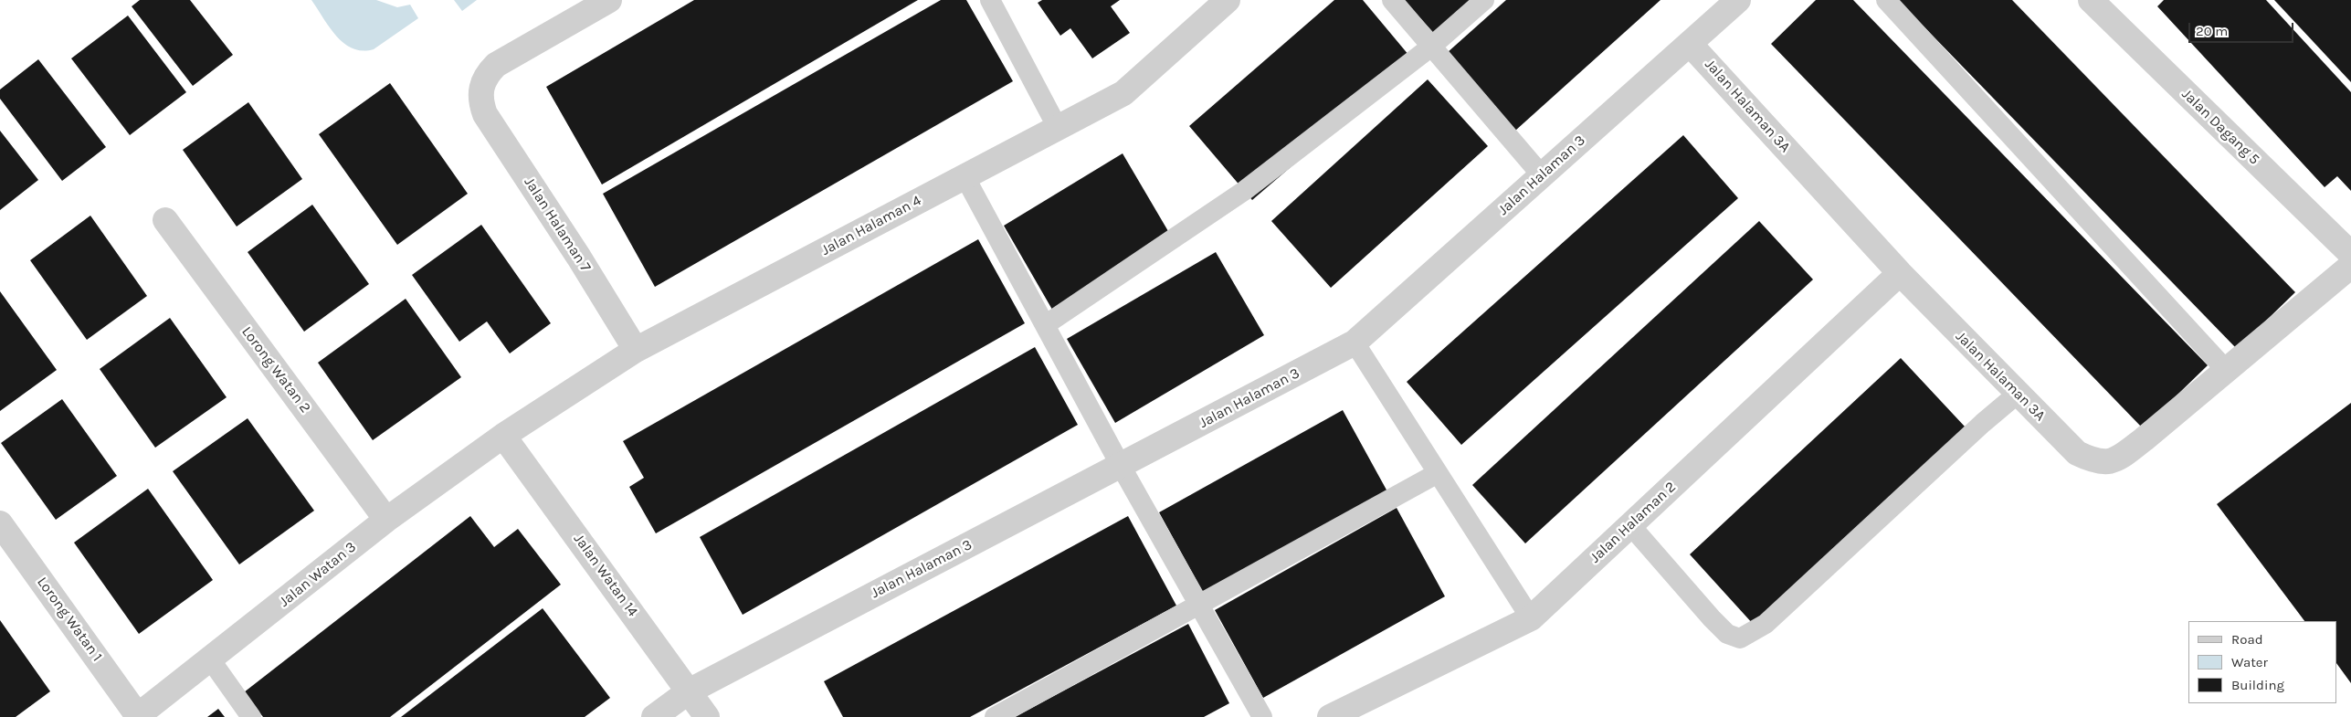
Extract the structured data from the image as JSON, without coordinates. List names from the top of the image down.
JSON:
{
  "streets": {
    "street": [
      "Jalan Halaman 3A",
      "Jalan Dagang 5",
      "Jalan Halaman 3",
      "Jalan Halaman 7",
      "Jalan Halaman 4",
      "Lorong Watan 2",
      "Jalan Halaman 2",
      "Jalan Watan 3",
      "Jalan Watan 14",
      "Lorong Watan 1"
    ]
  },
  "crossings": [
    ["Jalan Halaman 3A", "Jalan Halaman 3"],
    ["Jalan Halaman 3A", "Jalan Halaman 2"],
    ["Jalan Halaman 3", "Jalan Watan 14"],
    ["Jalan Halaman 7", "Jalan Halaman 4"],
    ["Jalan Halaman 4", "Jalan Watan 3"],
    ["Jalan Halaman 4", "Jalan Watan 14"],
    ["Lorong Watan 2", "Jalan Watan 3"],
    ["Jalan Watan 3", "Jalan Watan 14"],
    ["Jalan Watan 3", "Lorong Watan 1"]
  ],
  "legend": ["Road", "Water", "Building"],
  "scale_bar": "20 m"
}
